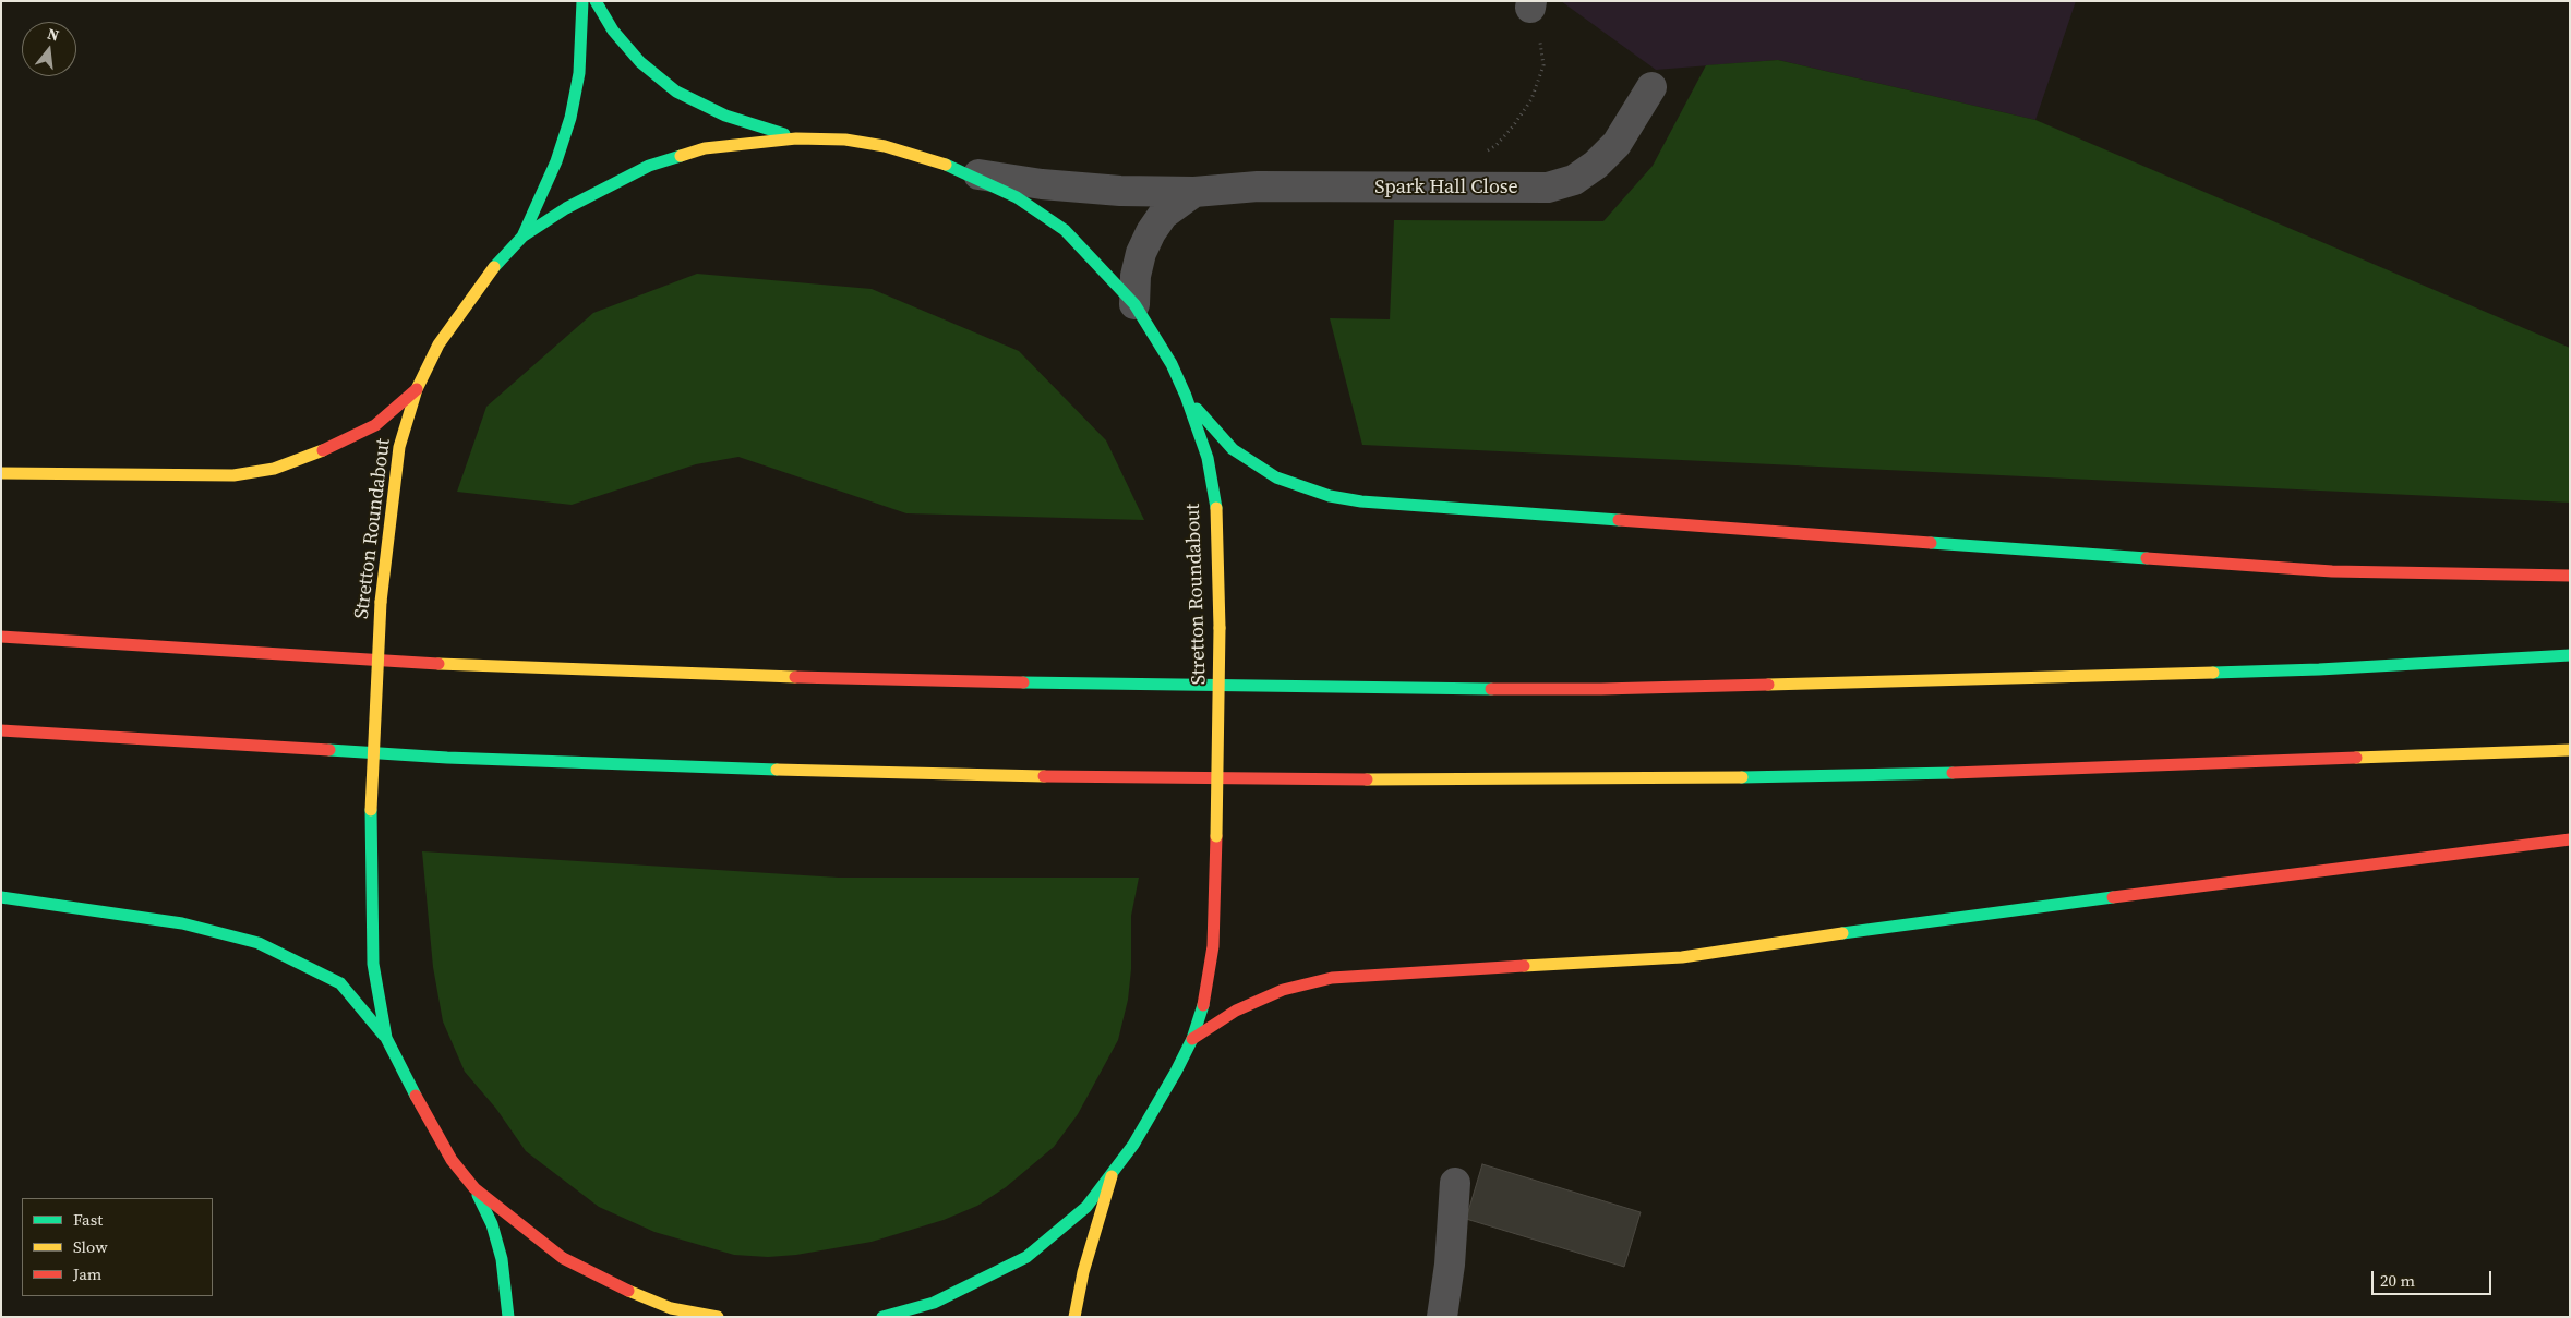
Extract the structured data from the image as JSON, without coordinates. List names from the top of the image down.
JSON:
{
  "streets": {
    "main road": ["Stretton Roundabout"],
    "street": ["Spark Hall Close"]
  },
  "crossings": [
    ["Spark Hall Close", "Stretton Roundabout"]
  ],
  "legend": ["Fast", "Slow", "Jam"],
  "scale_bar": "20 m",
  "north": "top"
}
